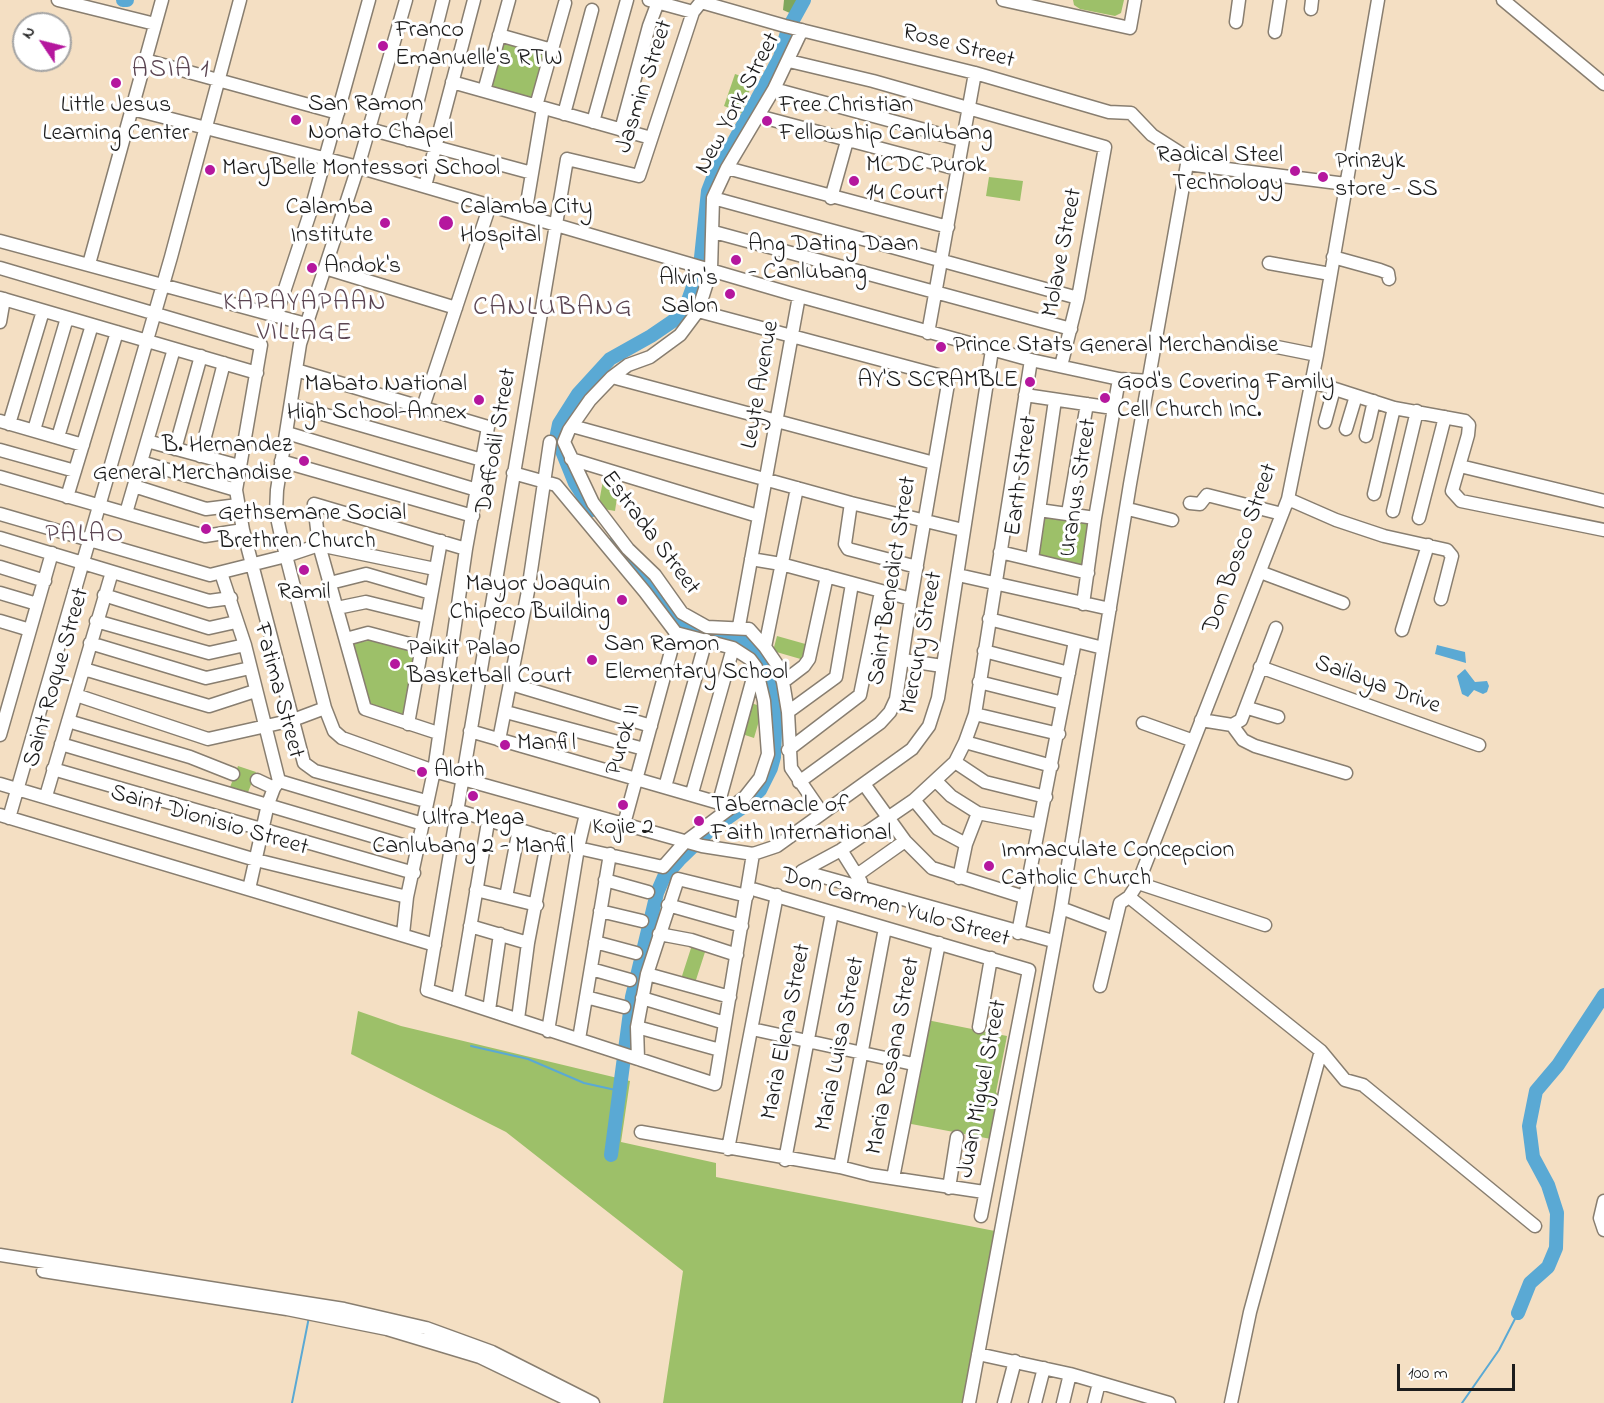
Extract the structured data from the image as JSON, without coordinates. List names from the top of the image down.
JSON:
{
  "streets": {
    "street": [
      "Rose Street",
      "Jasmin Street",
      "New York Street",
      "Molave Street",
      "Leyte Avenue",
      "Daffodil Street",
      "Earth Street",
      "Uranus Street",
      "Estrada Street",
      "Don Bosco Street",
      "Saint Benedict Street",
      "Mercury Street",
      "Saint Roque Street",
      "Sailaya Drive",
      "Fatima Street",
      "Purok II",
      "Saint Dionisio Street",
      "Don Carmen Yulo Street",
      "Maria Elena Street",
      "Maria Luisa Street",
      "Maria Rosana Street",
      "Juan Miguel Street"
    ]
  },
  "crossings": [
    ["Rose Street", "New York Street"],
    ["Jasmin Street", "Daffodil Street"],
    ["Leyte Avenue", "Estrada Street"],
    ["Leyte Avenue", "Saint Benedict Street"],
    ["Saint Roque Street", "Saint Dionisio Street"],
    ["Fatima Street", "Saint Dionisio Street"],
    ["Don Carmen Yulo Street", "Maria Elena Street"],
    ["Don Carmen Yulo Street", "Maria Luisa Street"],
    ["Don Carmen Yulo Street", "Maria Rosana Street"],
    ["Don Carmen Yulo Street", "Juan Miguel Street"]
  ],
  "districts": [
    "ASIA 1",
    "KAPAYAPAAN VILLAGE",
    "CANLUBANG",
    "PALAO"
  ],
  "places": [
    "Franco Emanuelle's RTW",
    "Little Jesus Learning Center",
    "San Ramon Nonato Chapel",
    "Free Christian Fellowship Canlubang",
    "MaryBelle Montessori School",
    "Radical Steel Technology",
    "Prinzyk store - SS",
    "MCDC Purok 14 Court",
    "Calamba Institute",
    "Calamba City Hospital",
    "Ang Dating Daan - Canlubang",
    "Andok's",
    "Alvin's Salon",
    "Prince Stats General Merchandise",
    "AY'S SCRAMBLE",
    "God's Covering Family Cell Church Inc.",
    "Mabato National High School-Annex",
    "B. Hernandez General Merchandise",
    "Gethsemane Social Brethren Church",
    "Ramil",
    "Mayor Joaquin Chipeco Building",
    "San Ramon Elementary School",
    "Paikit Palao Basketball Court",
    "Manfil",
    "Aloth",
    "Ultra Mega Canlubang 2 - Manfil",
    "Kojie 2",
    "Tabernacle of Faith International",
    "Immaculate Concepcion Catholic Church"
  ],
  "scale_bar": "100 m",
  "north": "top left"
}
